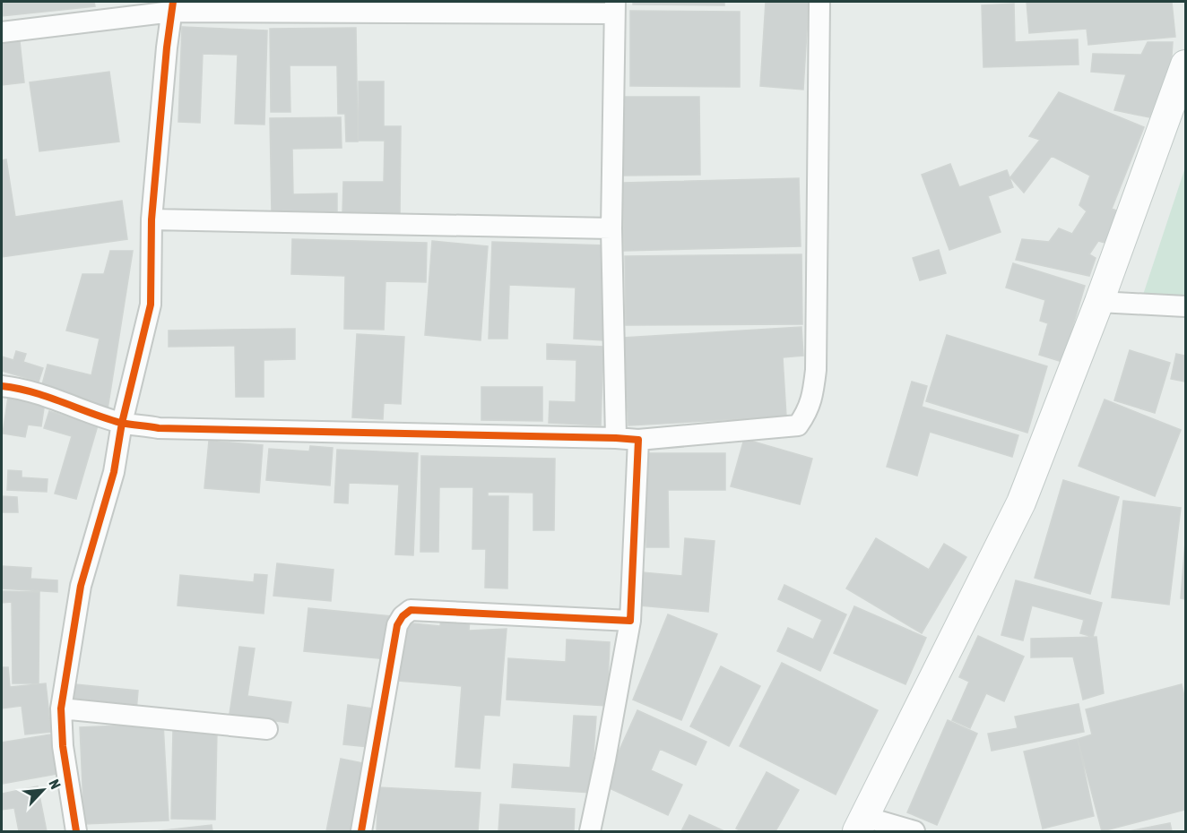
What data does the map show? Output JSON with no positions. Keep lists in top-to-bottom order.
{
  "north": "top right"
}
